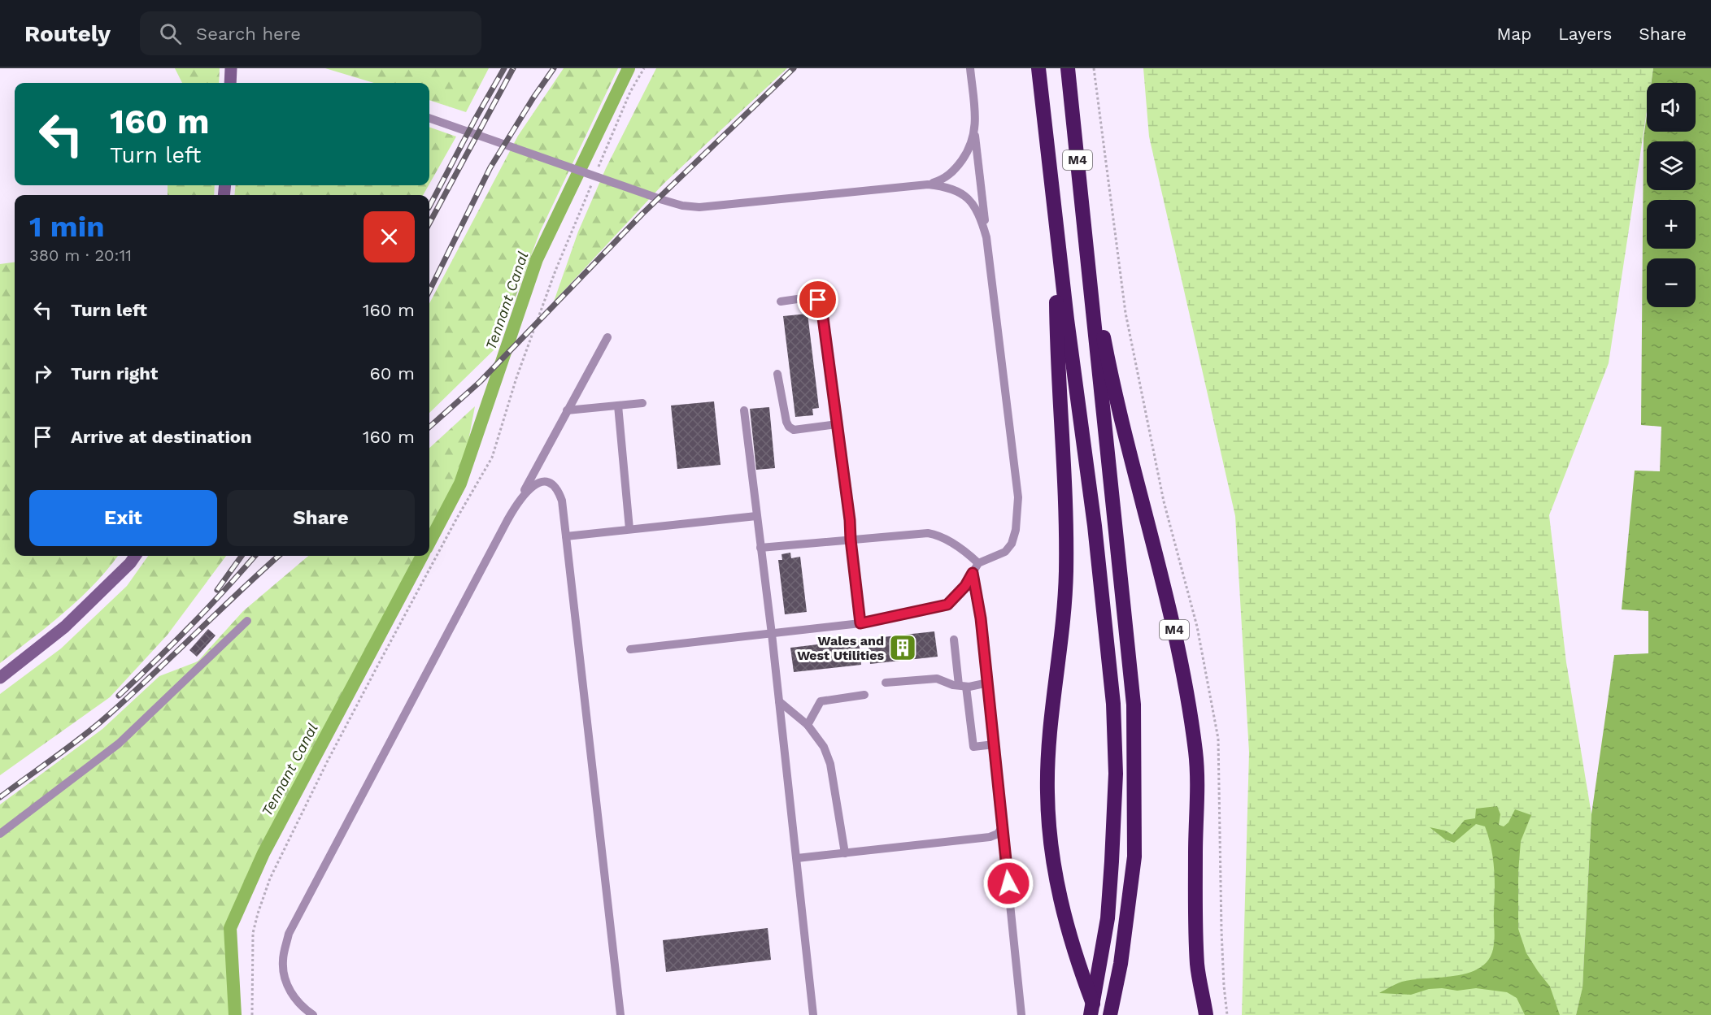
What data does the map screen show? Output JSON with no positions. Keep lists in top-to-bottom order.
{
  "streets": {
    "highway": ["M4"]
  },
  "water": ["Tennant Canal"],
  "places": {
    "building": ["Wales and West Utilities"]
  },
  "page": {
    "header": "Routely",
    "search": "Search here",
    "nav": ["Map", "Layers", "Share"],
    "map_buttons": ["+", "−"],
    "turn": ["160 m", "Turn left"],
    "heading": ["1 min", "380 m · 20:11"],
    "list": [
      {
        "name": "Turn left",
        "value": "160 m"
      },
      {
        "name": "Turn right",
        "value": "60 m"
      },
      {
        "name": "Arrive at destination",
        "value": "160 m"
      }
    ],
    "buttons": ["Exit", "Share"]
  }
}
